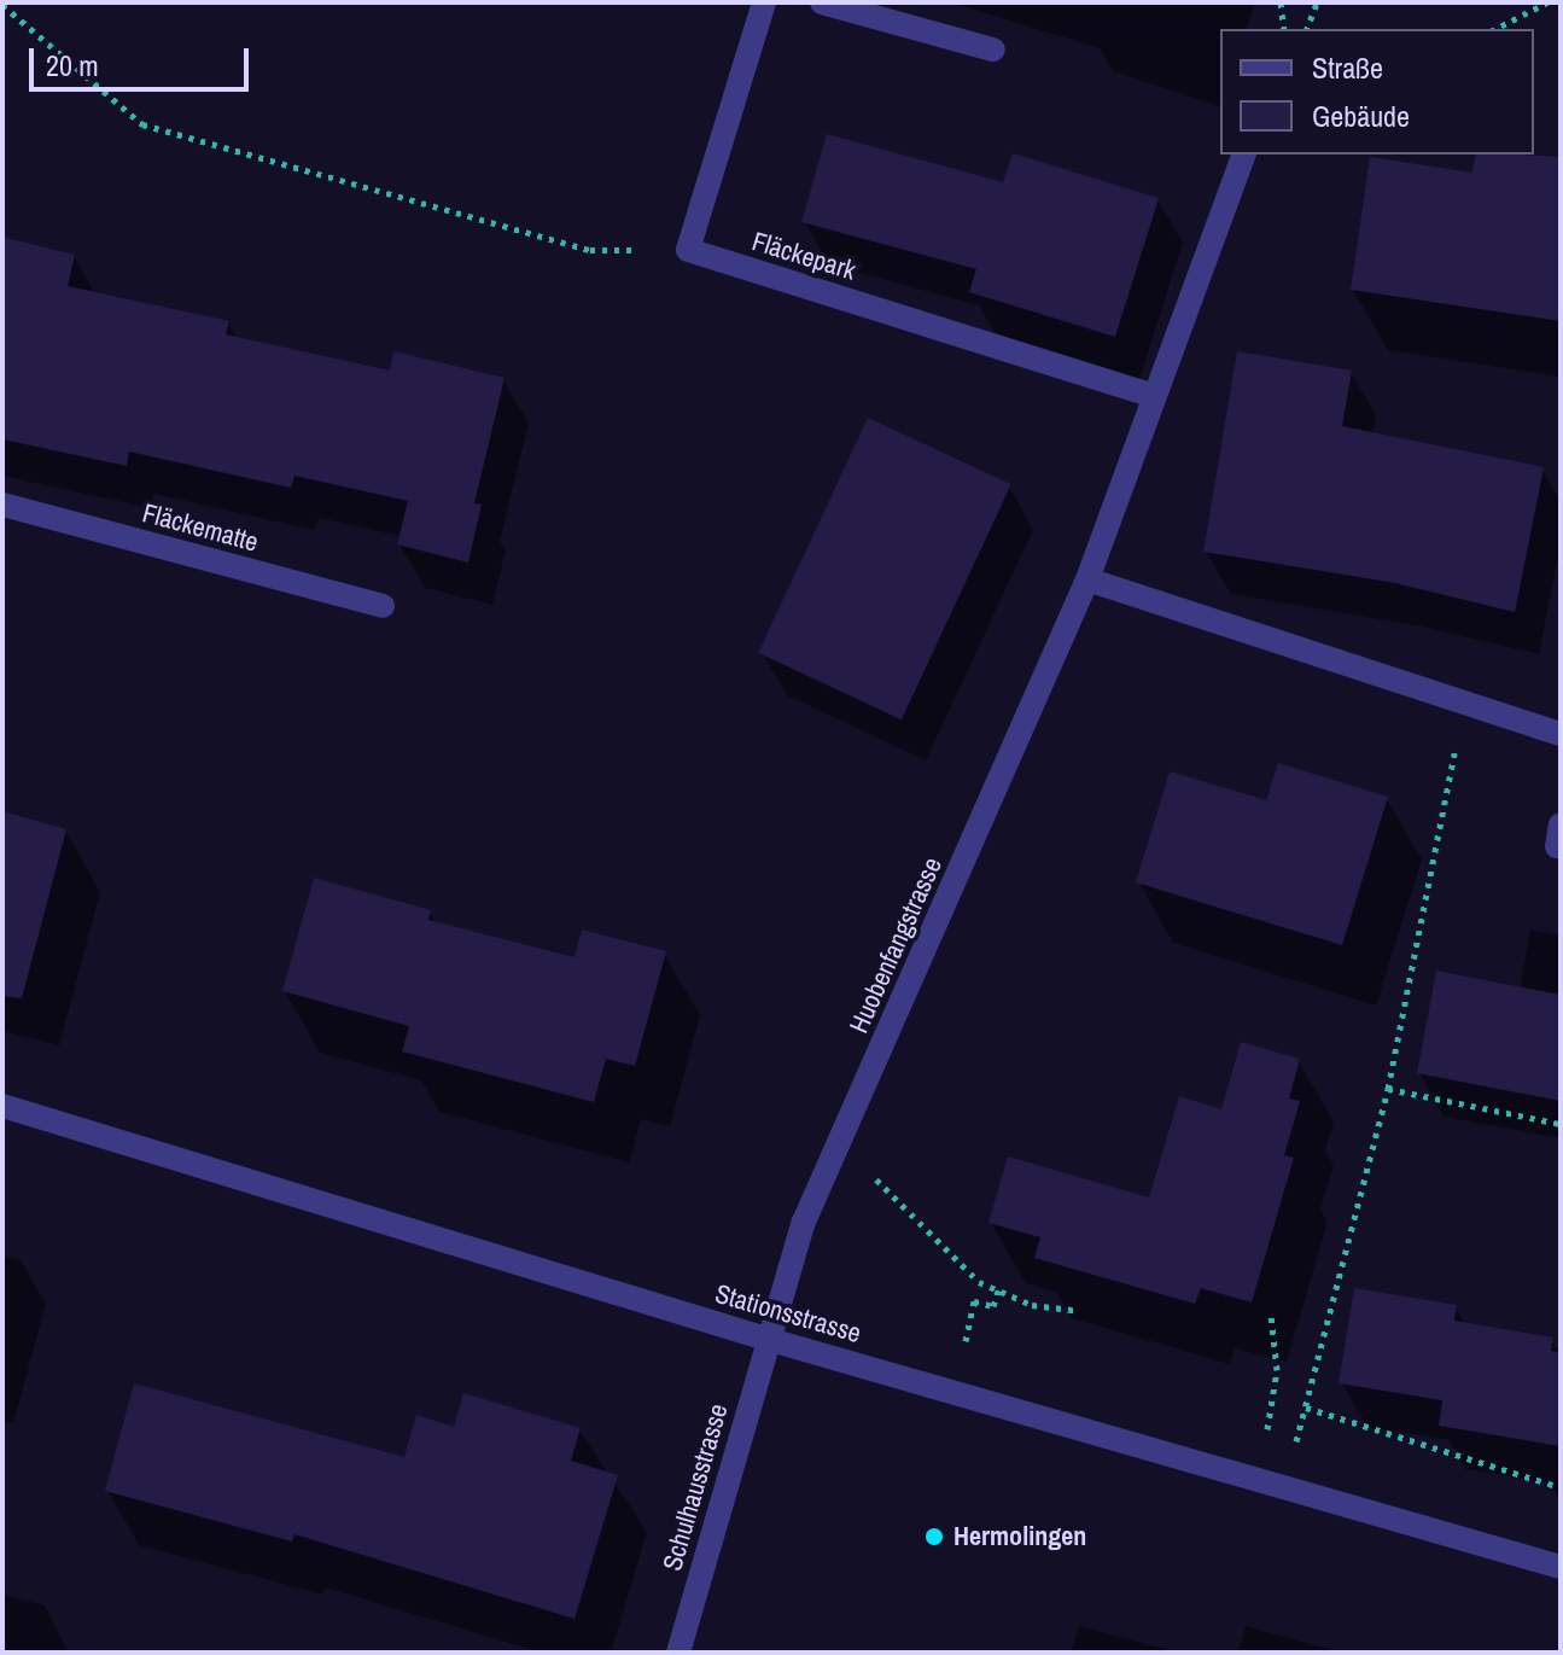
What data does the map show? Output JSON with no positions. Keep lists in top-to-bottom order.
{
  "streets": {
    "street": [
      "Fläckepark",
      "Fläckematte",
      "Huobenfangstrasse",
      "Stationsstrasse",
      "Schulhausstrasse"
    ]
  },
  "crossings": [
    ["Fläckepark", "Huobenfangstrasse"],
    ["Huobenfangstrasse", "Stationsstrasse"],
    ["Huobenfangstrasse", "Schulhausstrasse"],
    ["Stationsstrasse", "Schulhausstrasse"]
  ],
  "places": ["Hermolingen"],
  "legend": ["Straße", "Gebäude"],
  "scale_bar": "20 m"
}
